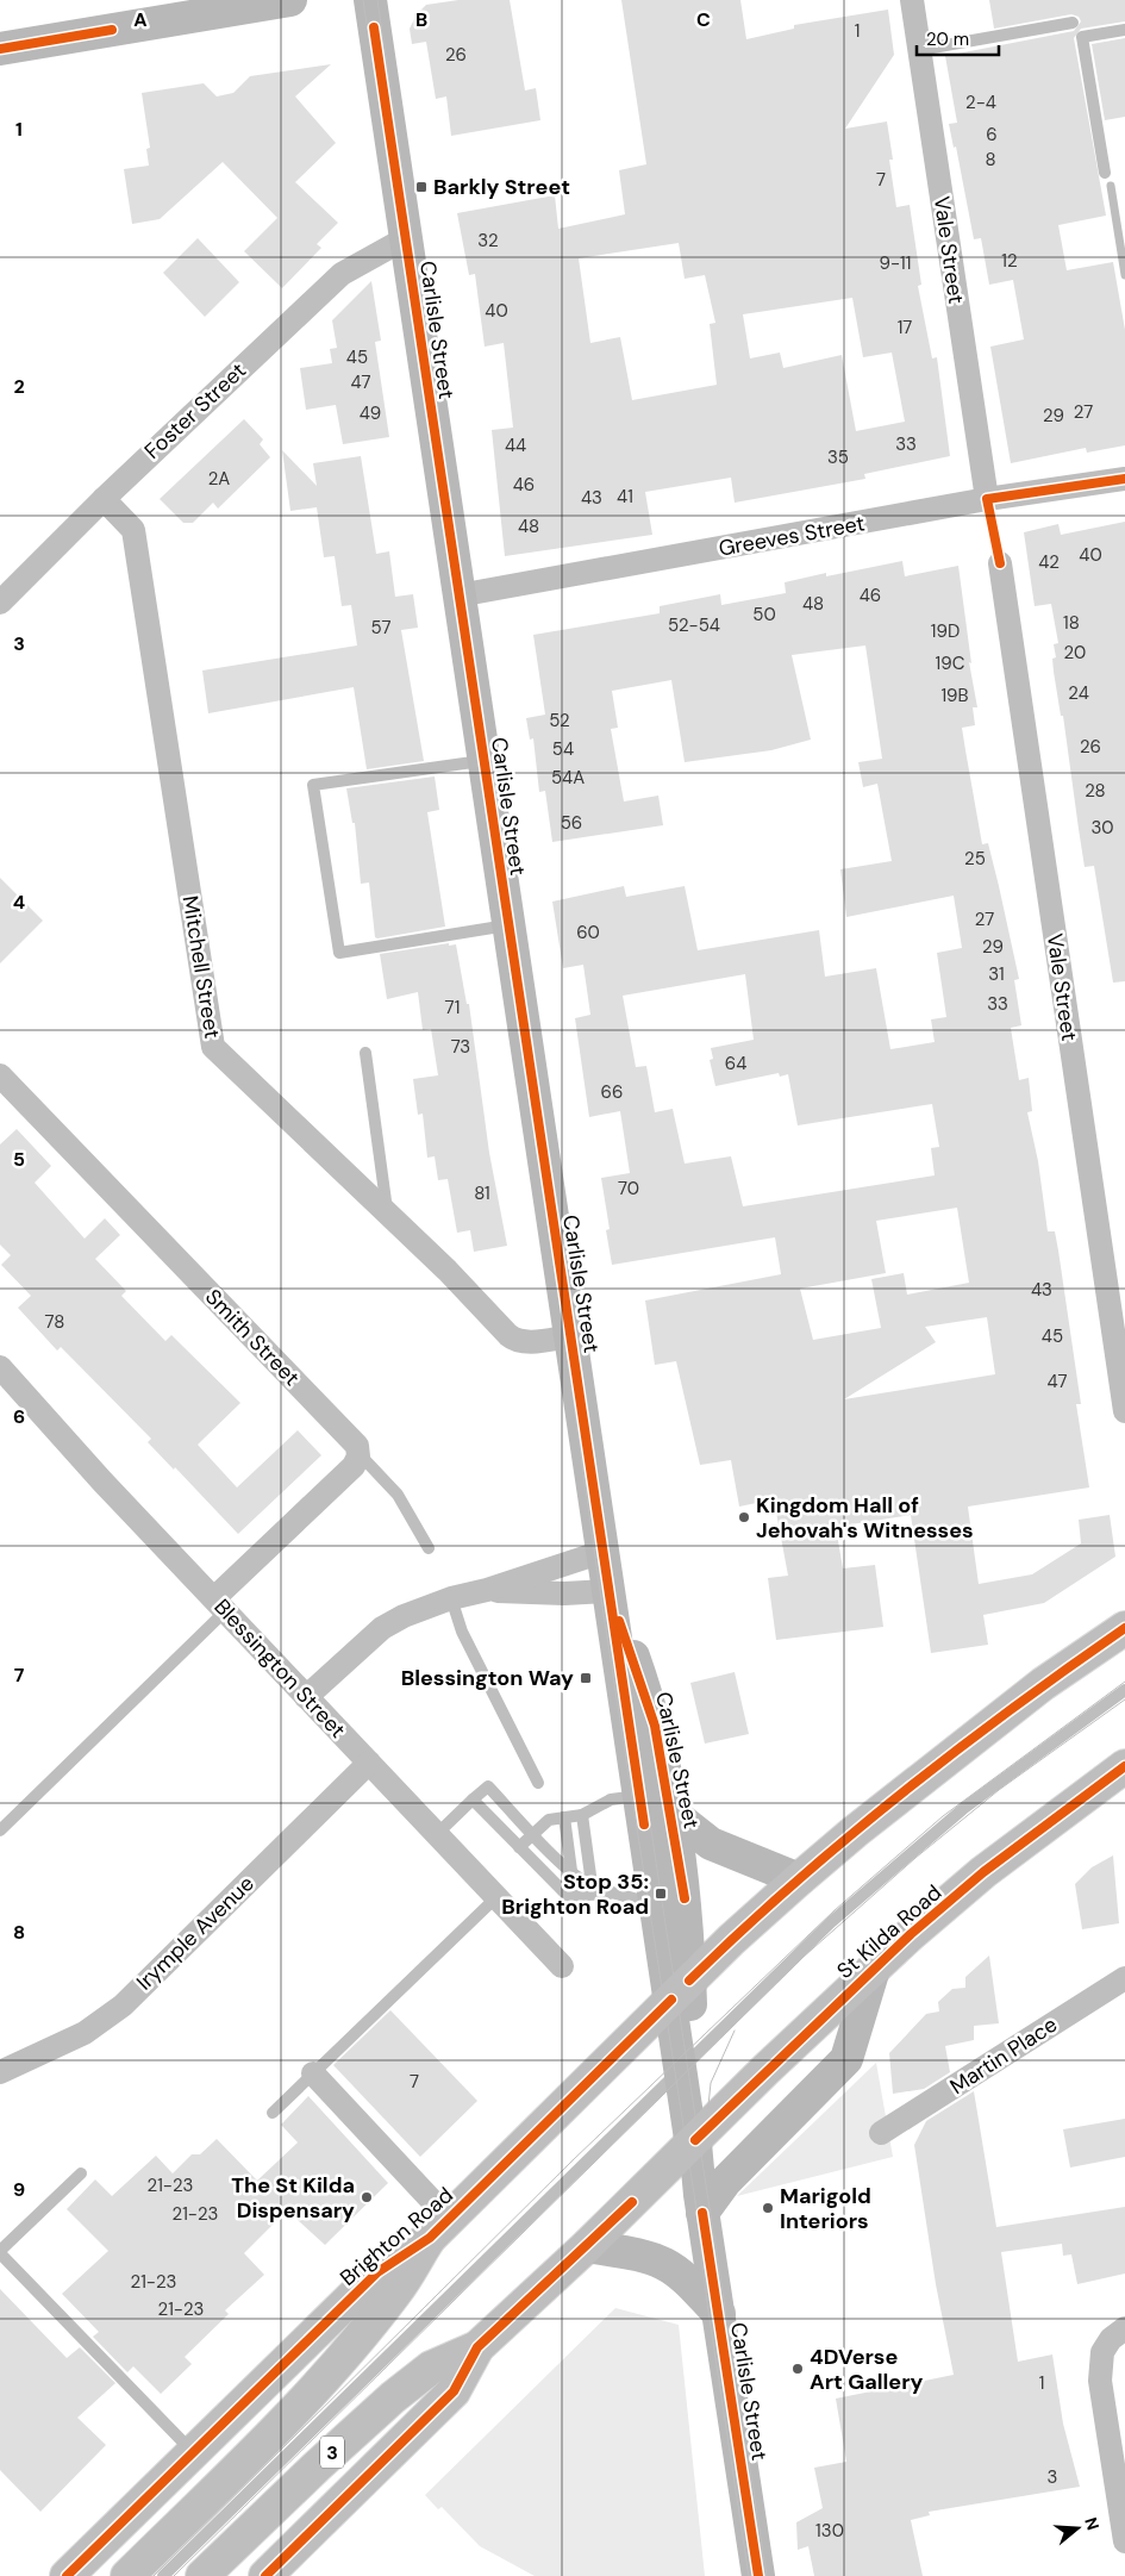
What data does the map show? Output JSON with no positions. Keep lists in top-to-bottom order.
{
  "streets": {
    "main road": [
      "Carlisle Street",
      "St Kilda Road",
      "Brighton Road",
      "3"
    ],
    "street": [
      "Vale Street",
      "Foster Street",
      "Greeves Street",
      "Mitchell Street",
      "Smith Street",
      "Blessington Street",
      "Irymple Avenue",
      "Martin Place"
    ]
  },
  "crossings": [
    ["Vale Street", "Greeves Street"],
    ["Carlisle Street", "Foster Street"],
    ["Carlisle Street", "Greeves Street"],
    ["Carlisle Street", "Mitchell Street"],
    ["Carlisle Street", "St Kilda Road"],
    ["Carlisle Street", "Brighton Road"],
    ["Carlisle Street", "3"],
    ["Foster Street", "Mitchell Street"],
    ["Blessington Street", "Irymple Avenue"],
    ["St Kilda Road", "3"]
  ],
  "places": {
    "transit": ["Barkly Street", "Blessington Way", "Stop 35: Brighton Road"],
    "other": [
      "Kingdom Hall of Jehovah's Witnesses",
      "The St Kilda Dispensary",
      "Marigold Interiors",
      "4DVerse Art Gallery"
    ]
  },
  "house_numbers": [
    "1",
    "26",
    "2-4",
    "6",
    "8",
    "7",
    "32",
    "12",
    "9-11",
    "40",
    "17",
    "45",
    "47",
    "27",
    "49",
    "29",
    "33",
    "44",
    "35",
    "2A",
    "46",
    "41",
    "43",
    "48",
    "40",
    "42",
    "46",
    "48",
    "50",
    "18",
    "52-54",
    "57",
    "19D",
    "20",
    "19C",
    "24",
    "19B",
    "52",
    "26",
    "54",
    "54A",
    "28",
    "56",
    "30",
    "25",
    "27",
    "60",
    "29",
    "31",
    "33",
    "71",
    "73",
    "64",
    "66",
    "70",
    "81",
    "43",
    "78",
    "45",
    "47",
    "7",
    "21-23",
    "21-23",
    "21-23",
    "21-23",
    "1",
    "3",
    "130"
  ],
  "scale_bar": "20 m",
  "north": "right",
  "grid": {
    "columns": ["A", "B", "C"],
    "rows": [
      "1",
      "2",
      "3",
      "4",
      "5",
      "6",
      "7",
      "8",
      "9"
    ]
  }
}
